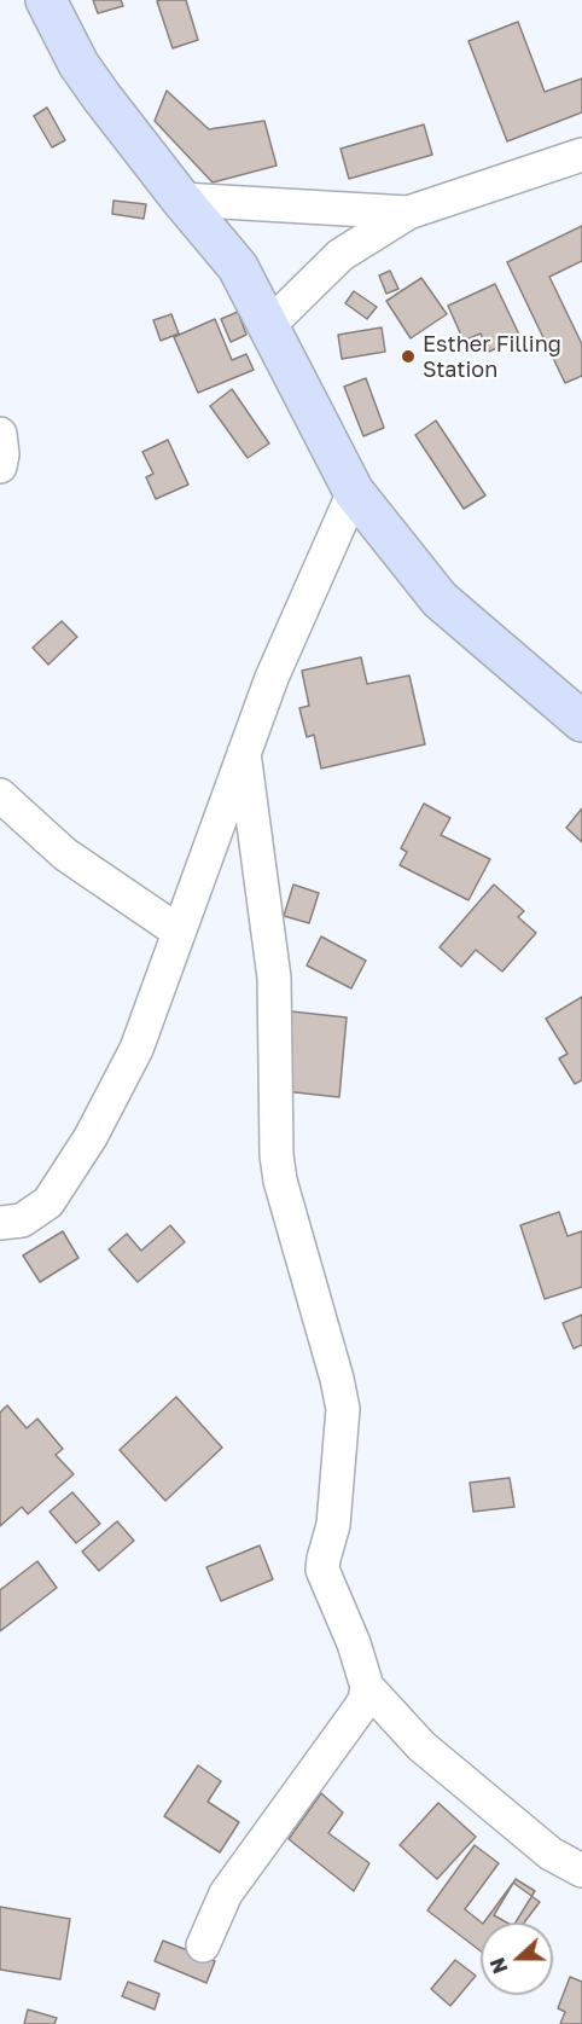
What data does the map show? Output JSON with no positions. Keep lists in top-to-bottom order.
{
  "places": ["Esther Filling Station"],
  "north": "left"
}
